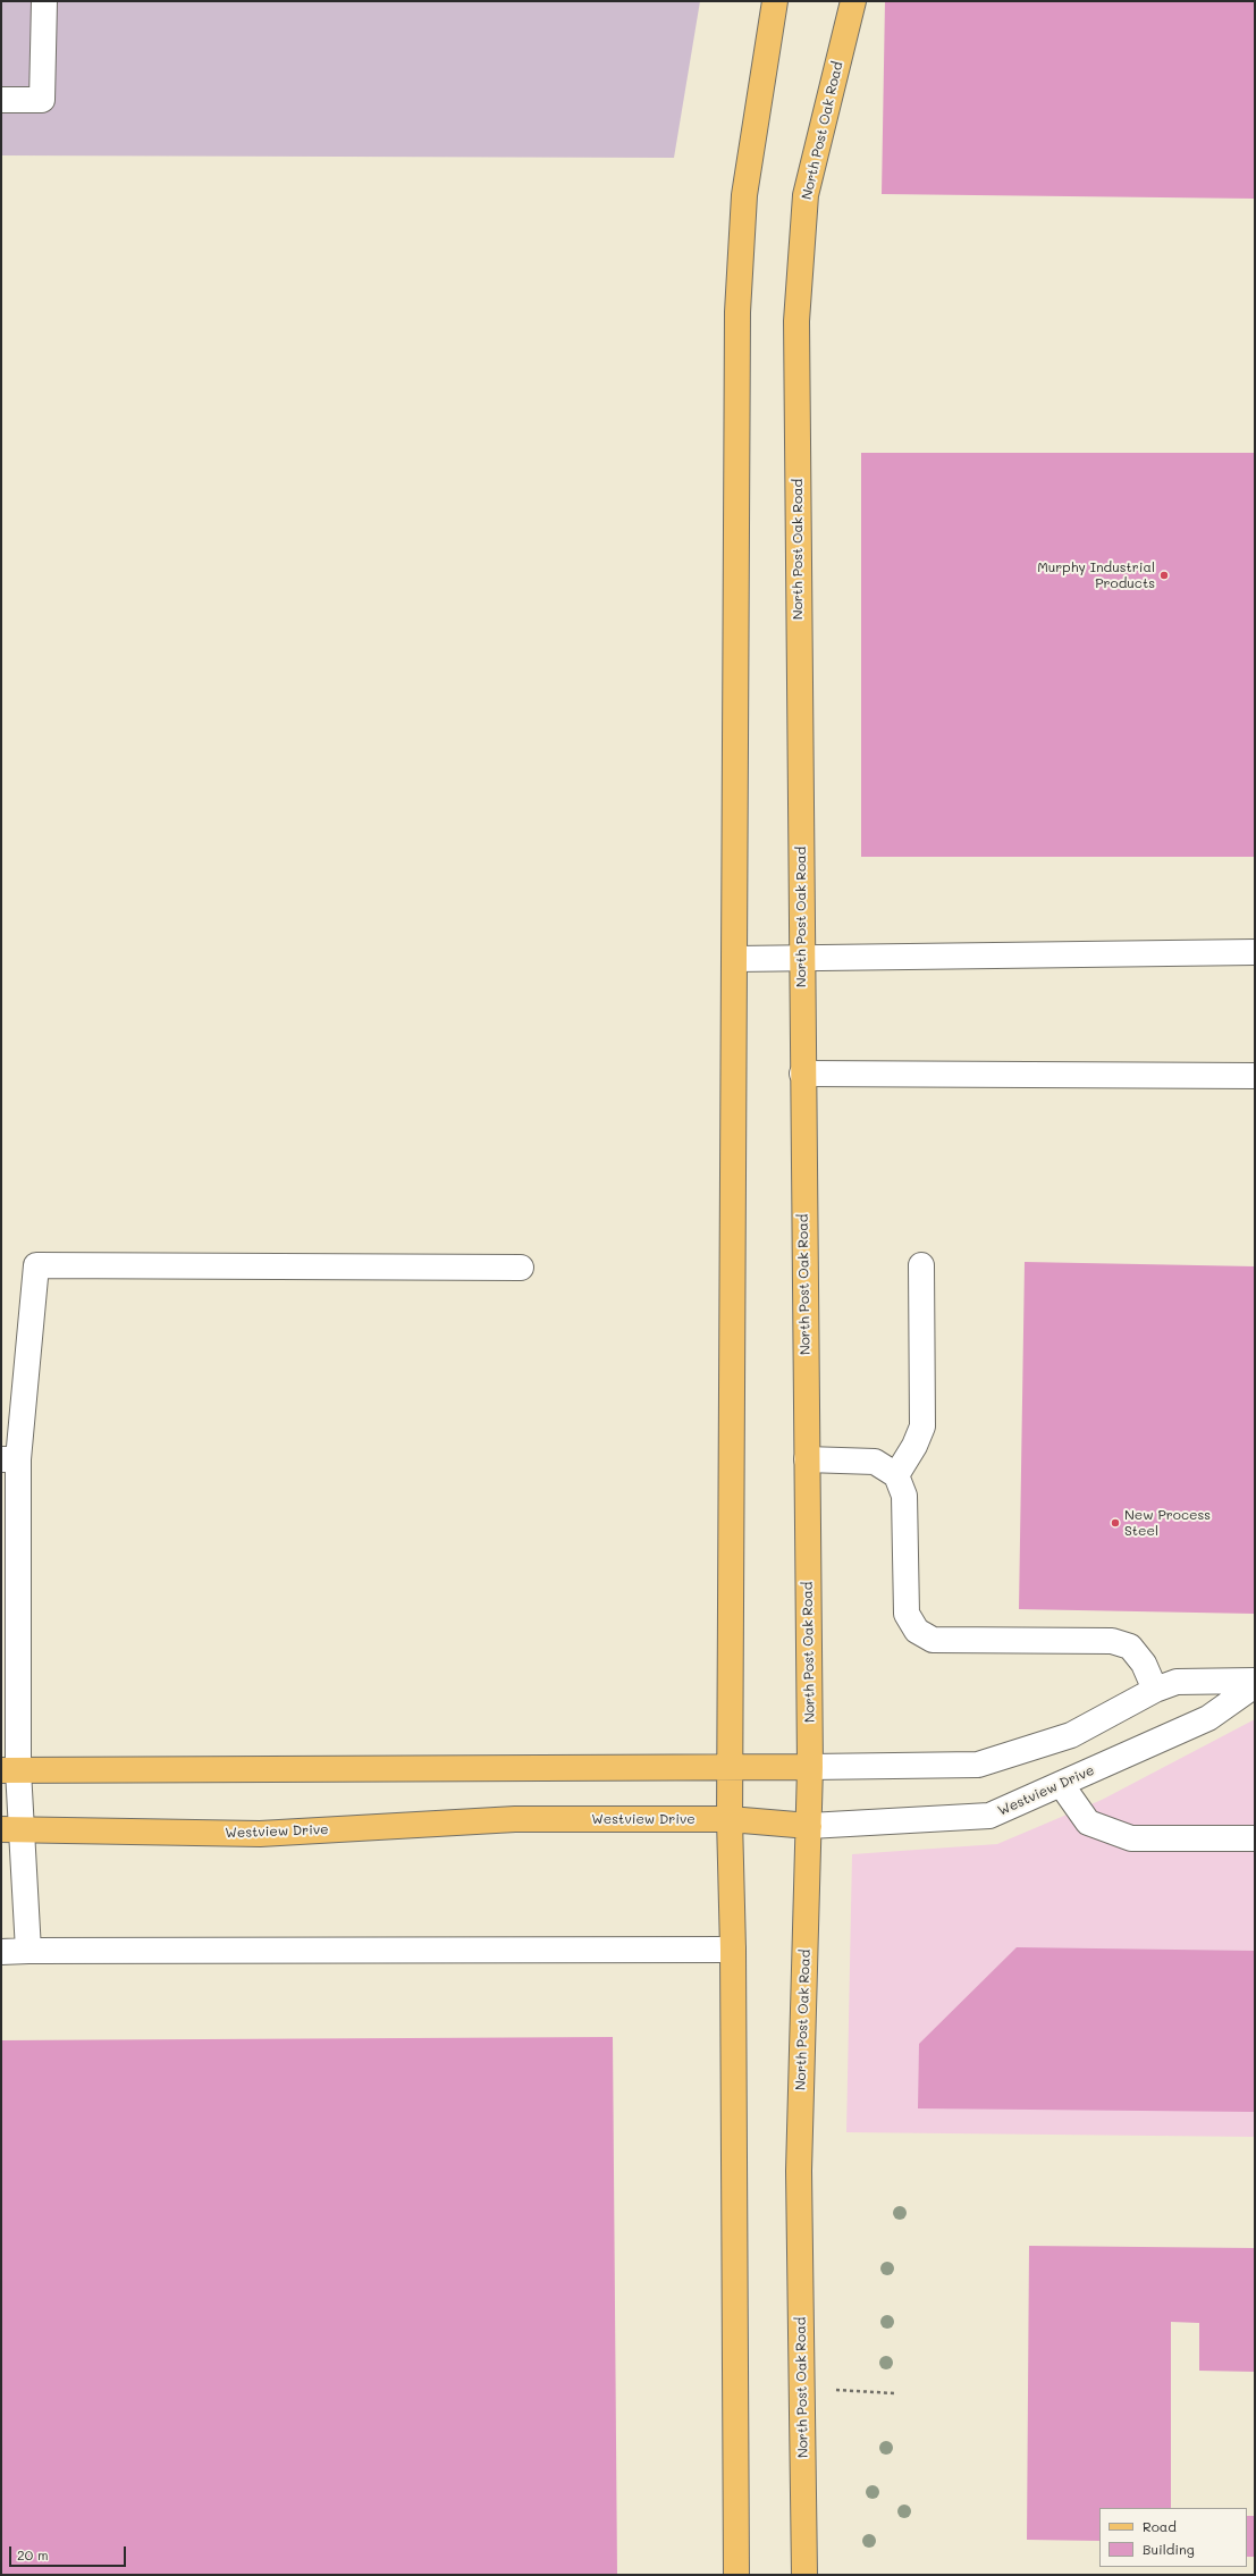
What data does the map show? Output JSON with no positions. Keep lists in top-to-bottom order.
{
  "streets": {
    "main road": ["North Post Oak Road", "Westview Drive"]
  },
  "crossings": [
    ["North Post Oak Road", "Westview Drive"]
  ],
  "places": ["Murphy Industrial Products", "New Process Steel"],
  "legend": ["Road", "Building"],
  "scale_bar": "20 m"
}
